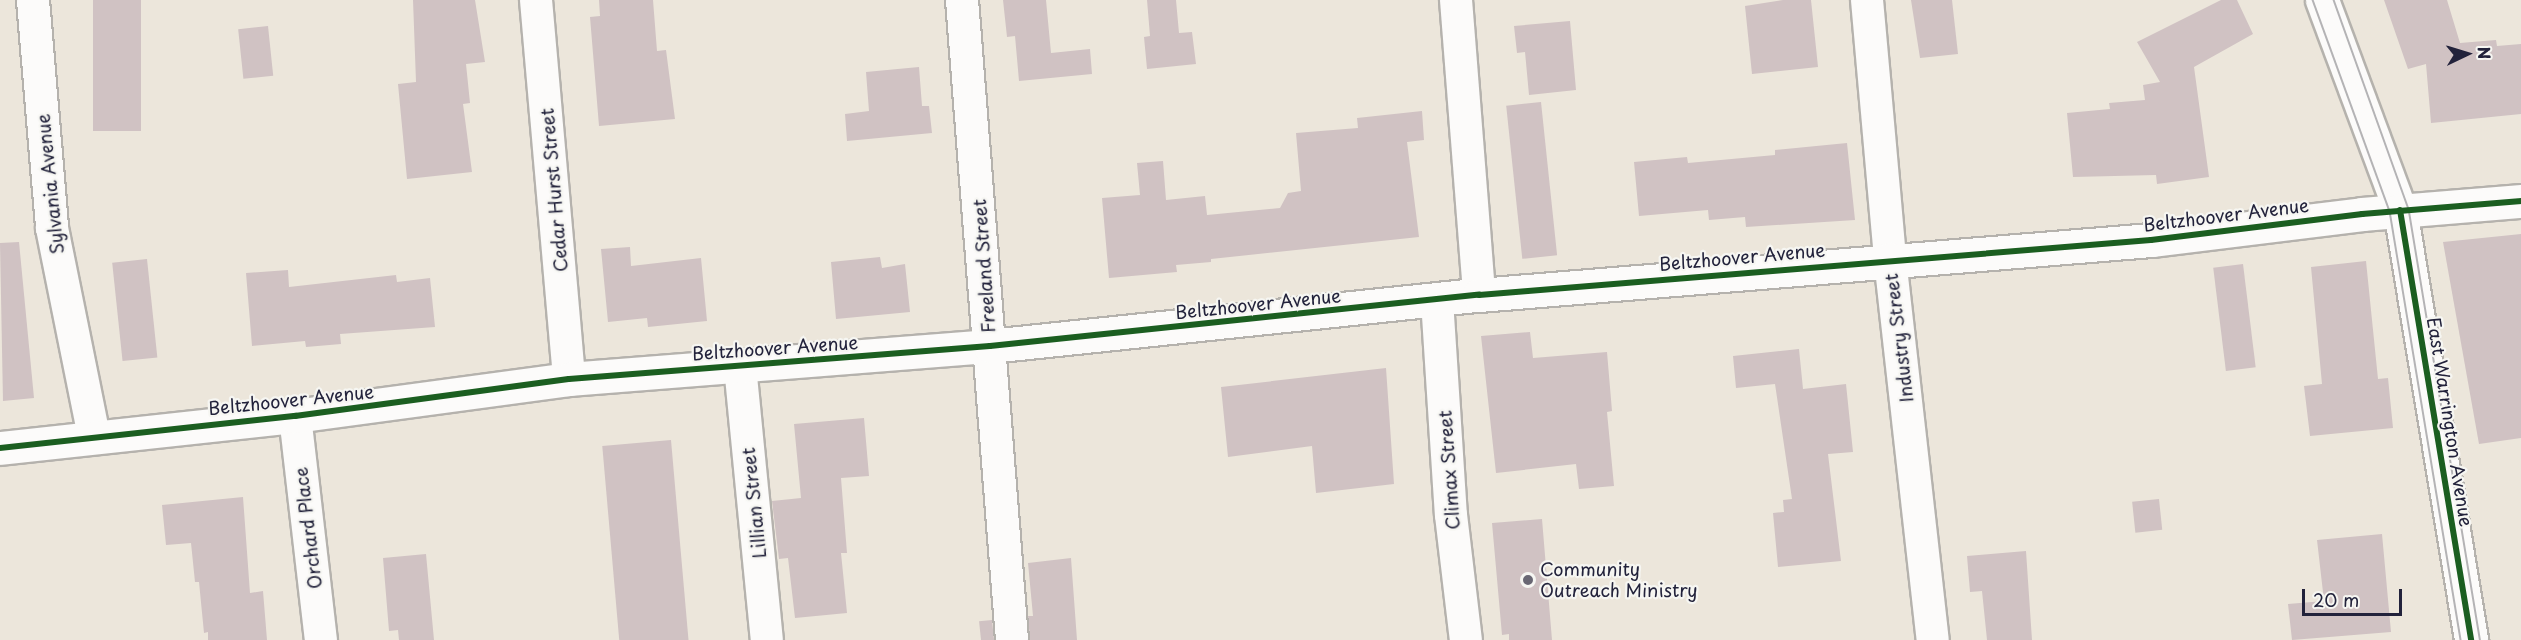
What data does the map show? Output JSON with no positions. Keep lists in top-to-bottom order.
{
  "streets": {
    "street": [
      "Sylvania Avenue",
      "Cedar Hurst Street",
      "Beltzhoover Avenue",
      "Freeland Street",
      "Industry Street",
      "East Warrington Avenue",
      "Climax Street",
      "Lillian Street",
      "Orchard Place"
    ]
  },
  "crossings": [
    ["Sylvania Avenue", "Beltzhoover Avenue"],
    ["Cedar Hurst Street", "Beltzhoover Avenue"],
    ["Beltzhoover Avenue", "Freeland Street"],
    ["Beltzhoover Avenue", "Industry Street"],
    ["Beltzhoover Avenue", "East Warrington Avenue"],
    ["Beltzhoover Avenue", "Climax Street"],
    ["Beltzhoover Avenue", "Lillian Street"],
    ["Beltzhoover Avenue", "Orchard Place"]
  ],
  "places": ["Community Outreach Ministry"],
  "scale_bar": "20 m",
  "north": "right"
}
